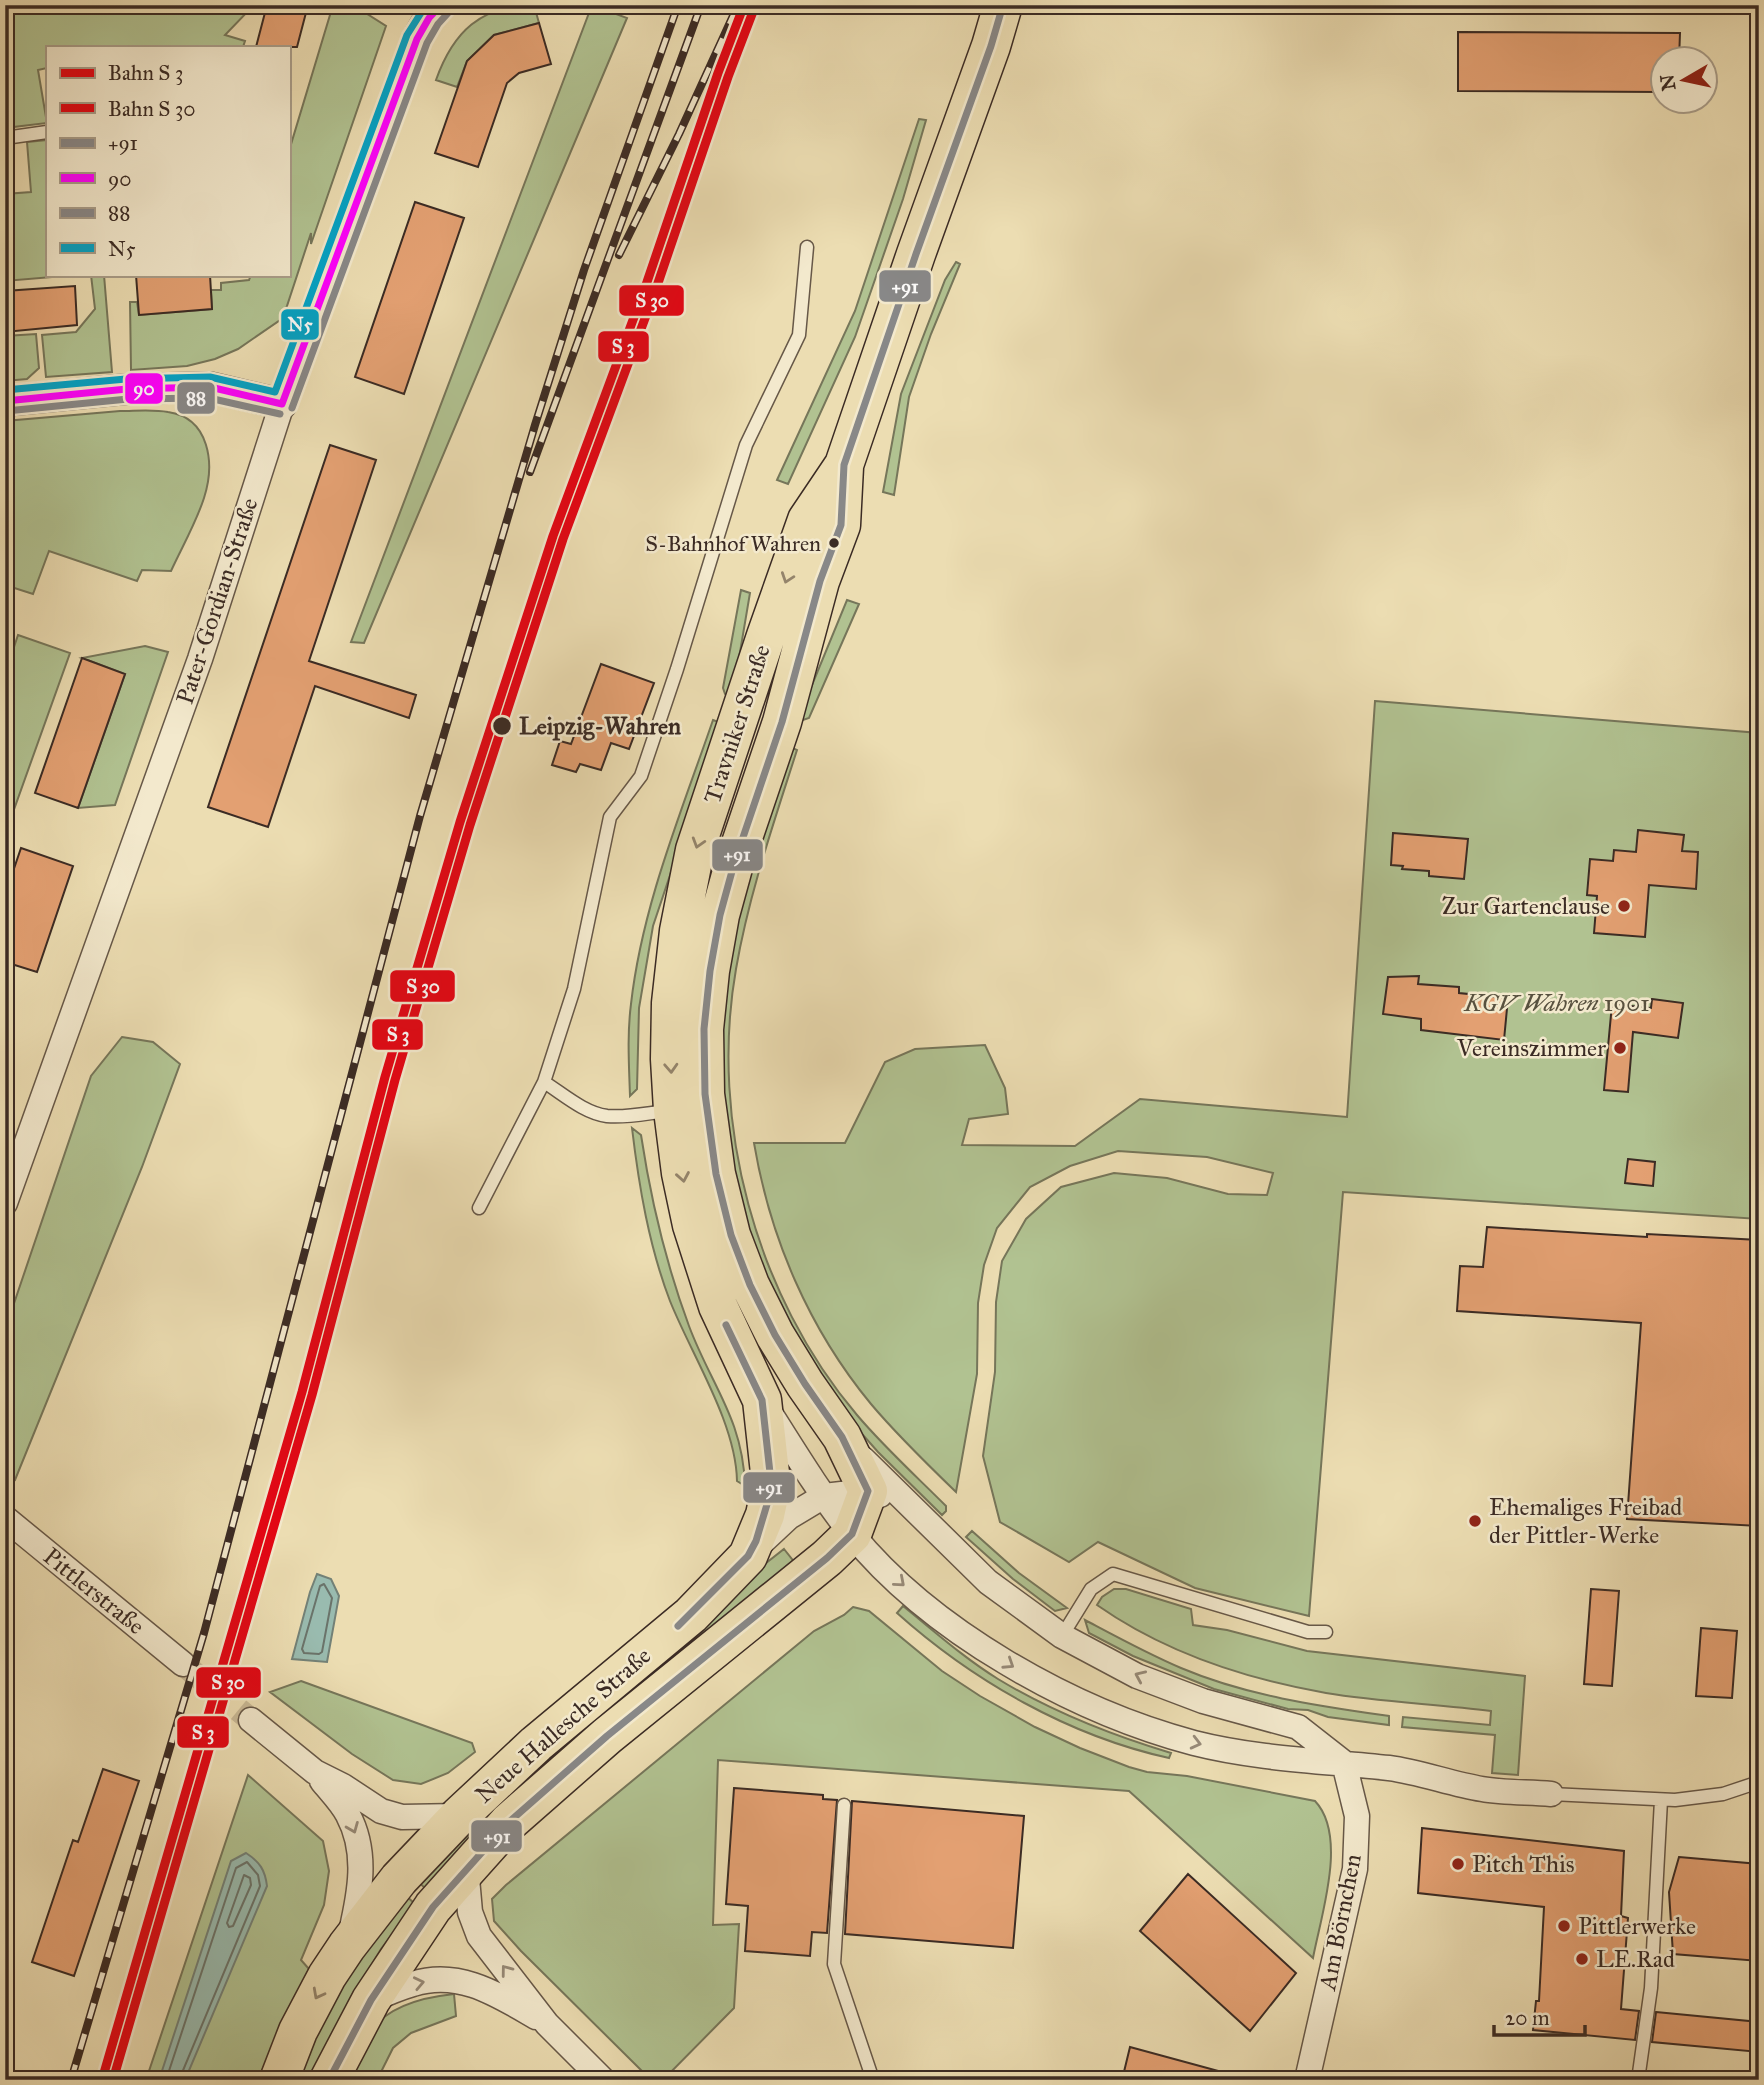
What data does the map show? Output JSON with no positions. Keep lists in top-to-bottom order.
{
  "streets": {
    "main road": ["Travniker Straße", "Neue Hallesche Straße"],
    "street": ["Pater-Gordian-Straße", "Pittlerstraße", "Am Börnchen"]
  },
  "crossings": [
    ["Travniker Straße", "Neue Hallesche Straße"],
    ["Travniker Straße", "Am Börnchen"]
  ],
  "parks": ["KGV Wahren 1901"],
  "places": [
    "S-Bahnhof Wahren",
    "Leipzig-Wahren",
    "Zur Gartenclause",
    "Vereinszimmer",
    "Ehemaliges Freibad der Pittler-Werke",
    "Pitch This",
    "Pittlerwerke",
    "LE.Rad"
  ],
  "lines": [
    "transit line +91",
    "transit line 90",
    "transit line N5",
    "transit line 88"
  ],
  "legend": [
    "Bahn S 3",
    "Bahn S 30",
    "+91",
    "90",
    "88",
    "N5"
  ],
  "scale_bar": "20 m",
  "north": "left"
}
